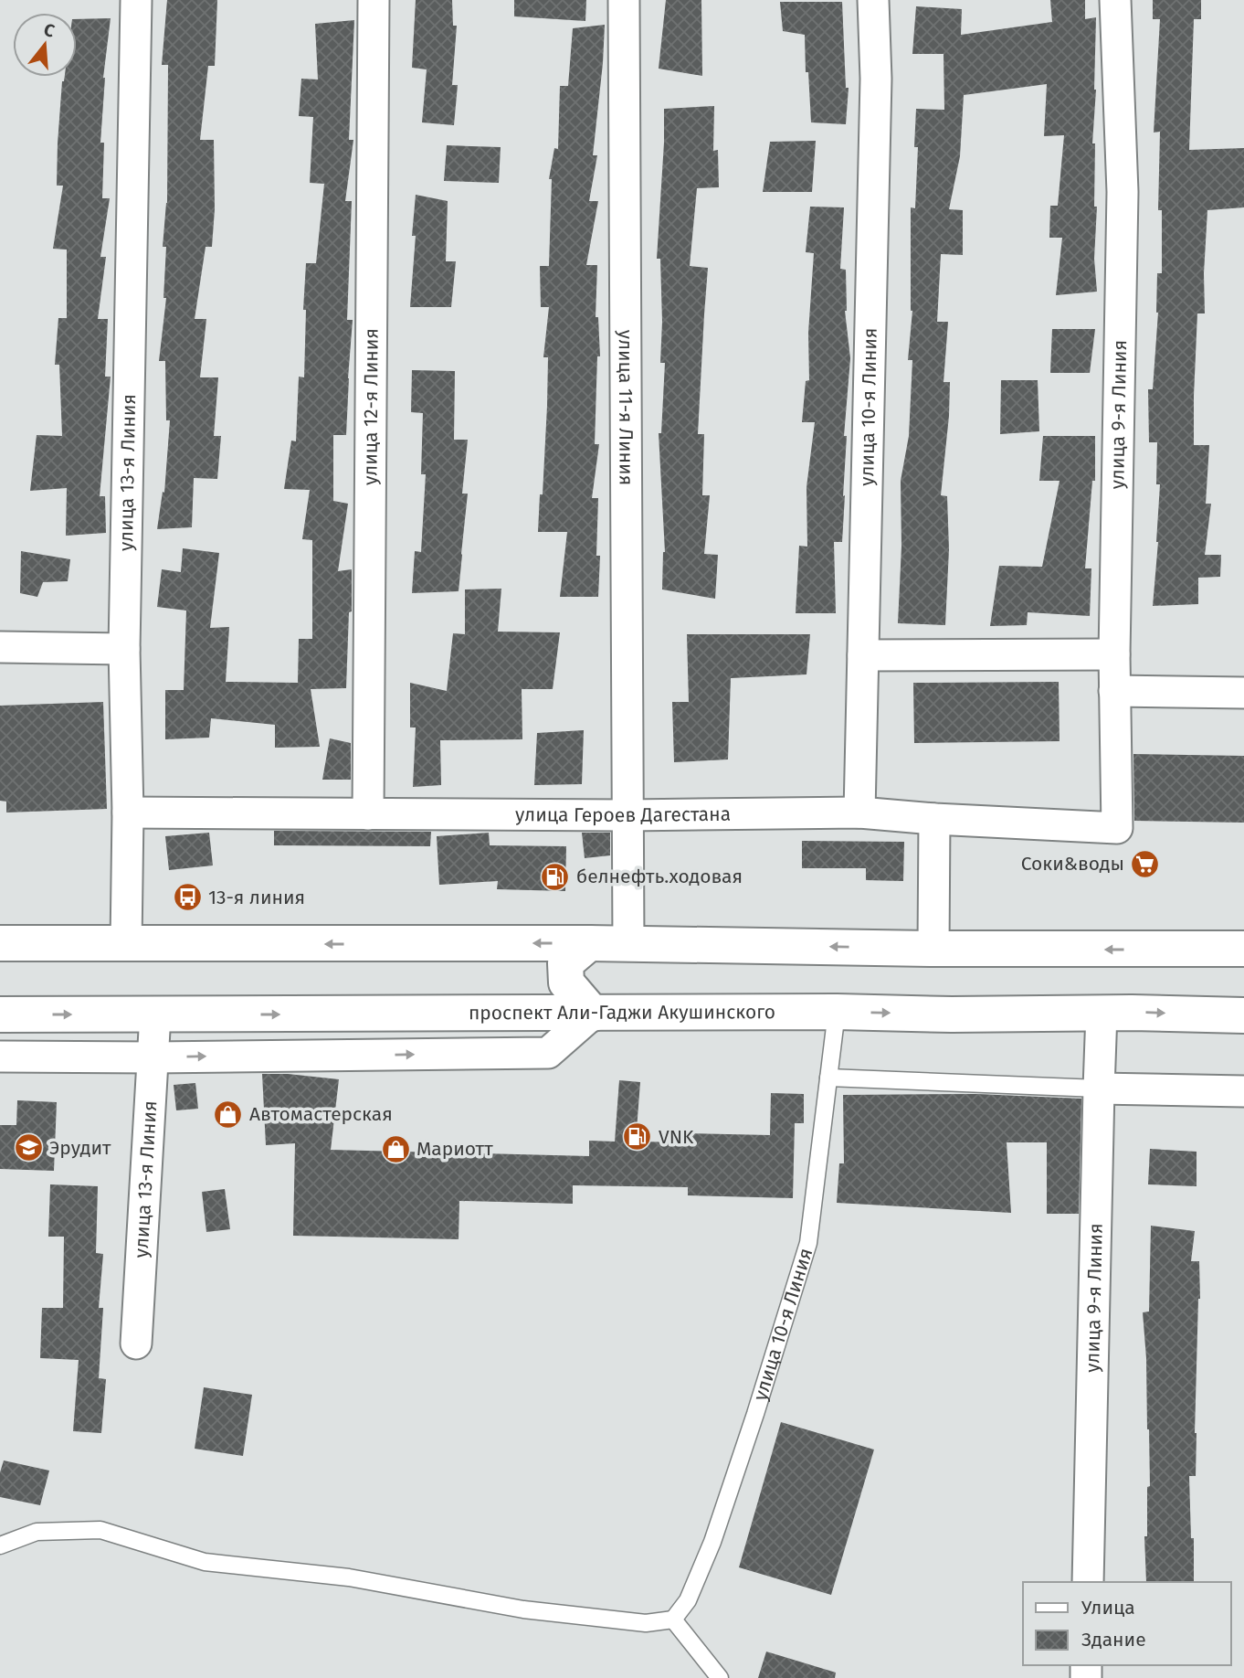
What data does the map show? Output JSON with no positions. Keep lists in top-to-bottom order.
{
  "streets": {
    "main road": ["проспект Али-Гаджи Акушинского"],
    "street": [
      "улица 10-я Линия",
      "улица 12-я Линия",
      "улица 11-я Линия",
      "улица 9-я Линия",
      "улица 13-я Линия",
      "улица Героев Дагестана"
    ]
  },
  "crossings": [
    ["улица 10-я Линия", "улица Героев Дагестана"],
    ["улица 10-я Линия", "проспект Али-Гаджи Акушинского"],
    ["улица 12-я Линия", "улица Героев Дагестана"],
    ["улица 11-я Линия", "улица Героев Дагестана"],
    ["улица 9-я Линия", "улица Героев Дагестана"],
    ["улица 9-я Линия", "проспект Али-Гаджи Акушинского"],
    ["улица 13-я Линия", "улица Героев Дагестана"],
    ["улица 13-я Линия", "проспект Али-Гаджи Акушинского"]
  ],
  "places": {
    "supermarket": ["Соки&воды"],
    "fuel station": ["белнефть.ходовая", "VNK"],
    "bus stop": ["13-я линия"],
    "shop": ["Автомастерская", "Мариотт"],
    "school or university": ["Эрудит"]
  },
  "legend": ["Улица", "Здание"],
  "north": "top"
}
